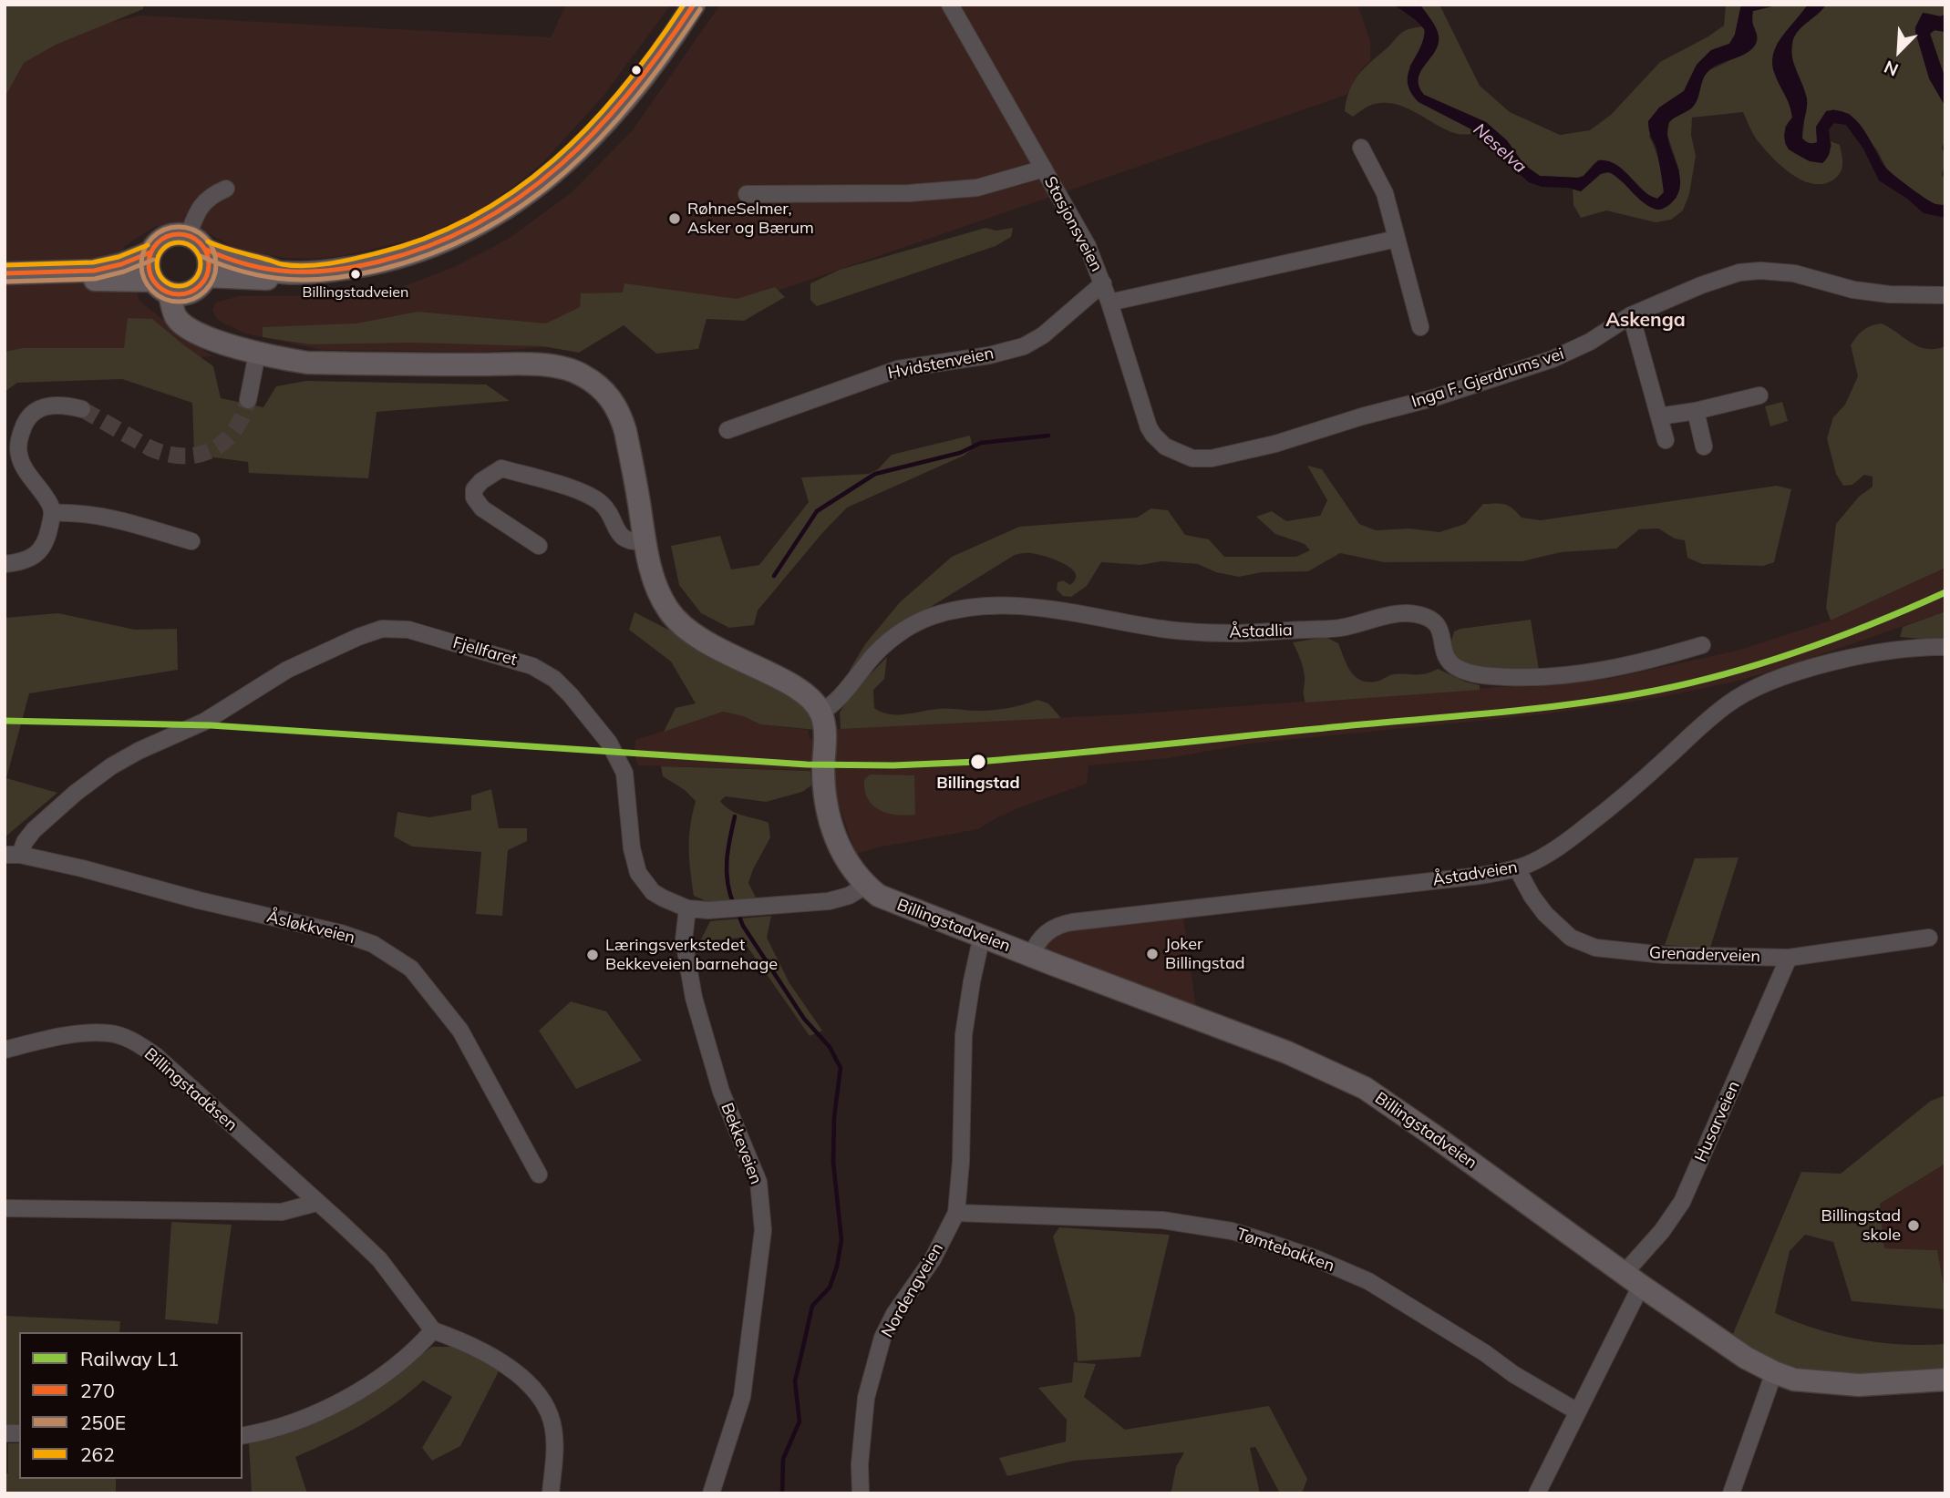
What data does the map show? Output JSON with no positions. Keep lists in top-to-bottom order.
{
  "streets": {
    "main road": ["Billingstadveien"],
    "street": [
      "Stasjonsveien",
      "Hvidstenveien",
      "Inga F. Gjerdrums vei",
      "Åstadlia",
      "Fjellfaret",
      "Åstadveien",
      "Åsløkkveien",
      "Grenaderveien",
      "Billingstadåsen",
      "Husarveien",
      "Bekkeveien",
      "Tømtebakken",
      "Nordengveien"
    ]
  },
  "crossings": [
    ["Stasjonsveien", "Hvidstenveien"],
    ["Stasjonsveien", "Inga F. Gjerdrums vei"],
    ["Åstadlia", "Billingstadveien"],
    ["Fjellfaret", "Billingstadveien"],
    ["Fjellfaret", "Åsløkkveien"],
    ["Fjellfaret", "Bekkeveien"],
    ["Åstadveien", "Billingstadveien"],
    ["Åstadveien", "Grenaderveien"],
    ["Billingstadveien", "Husarveien"],
    ["Billingstadveien", "Nordengveien"],
    ["Grenaderveien", "Husarveien"],
    ["Husarveien", "Tømtebakken"],
    ["Tømtebakken", "Nordengveien"]
  ],
  "districts": ["Askenga"],
  "water": ["Neselva"],
  "places": [
    "RøhneSelmer, Asker og Bærum",
    "Billingstadveien",
    "Billingstad",
    "Joker Billingstad",
    "Læringsverkstedet Bekkeveien barnehage",
    "Billingstad skole"
  ],
  "lines": [
    "transit line 270",
    "transit line 262",
    "transit line 250E",
    "rail line L1"
  ],
  "legend": [
    "Railway L1",
    "270",
    "250E",
    "262"
  ],
  "north": "bottom left"
}
